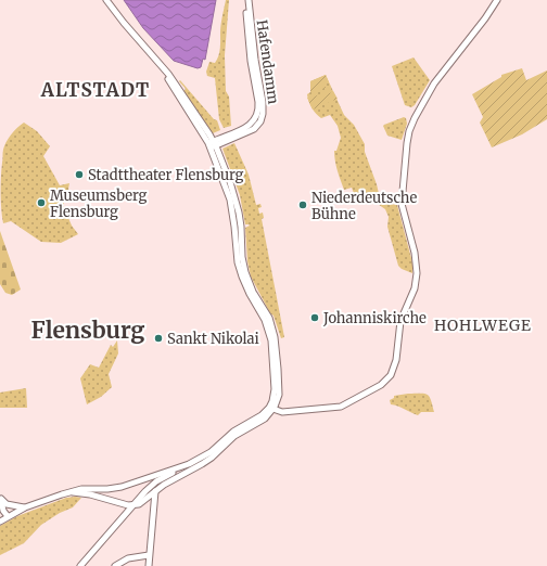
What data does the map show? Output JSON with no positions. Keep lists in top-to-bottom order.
{
  "streets": {
    "main road": ["Hafendamm"]
  },
  "districts": ["ALTSTADT", "HOHLWEGE", "Flensburg"],
  "places": [
    "Stadttheater Flensburg",
    "Museumsberg Flensburg",
    "Niederdeutsche Bühne",
    "Johanniskirche",
    "Sankt Nikolai"
  ]
}
